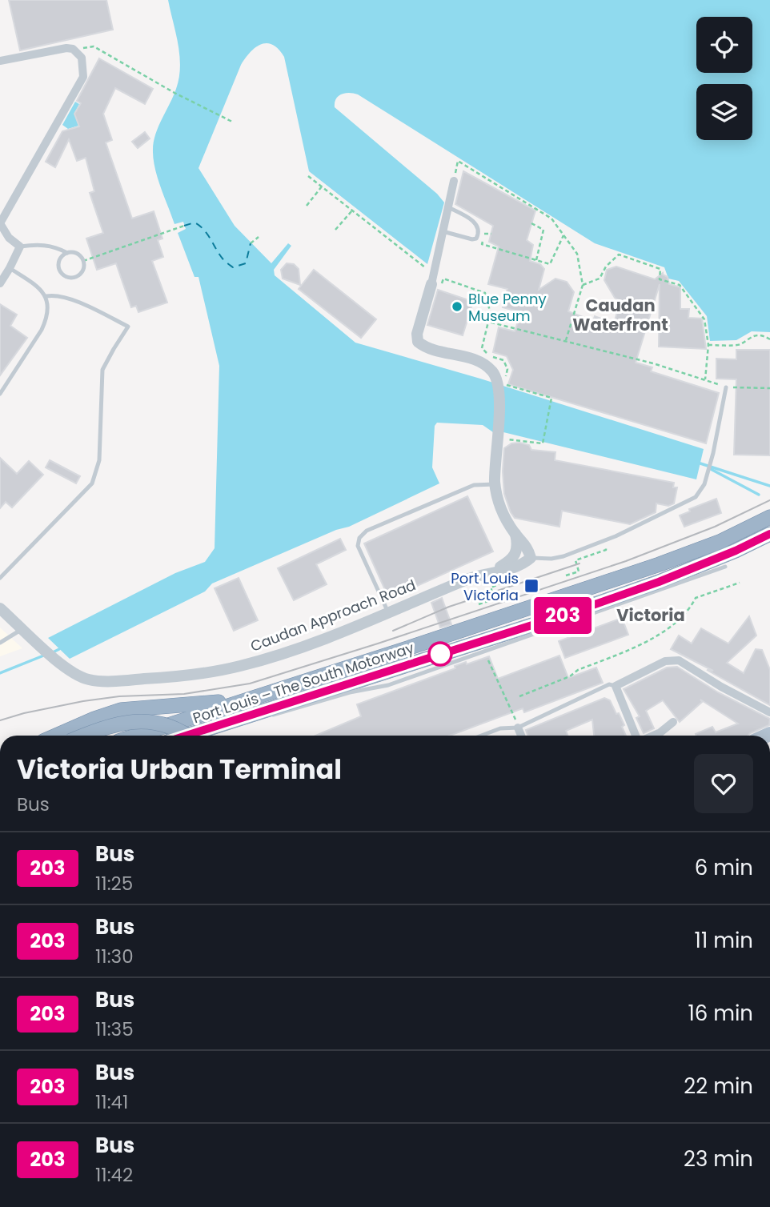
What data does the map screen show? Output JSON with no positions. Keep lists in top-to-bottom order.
{
  "streets": {
    "highway": ["Port Louis – The South Motorway"],
    "street": ["Caudan Approach Road"]
  },
  "districts": ["Caudan Waterfront", "Victoria"],
  "places": {
    "other": ["Blue Penny Museum"],
    "transit": ["Port Louis Victoria"]
  },
  "lines": ["bus line 203"],
  "page": {
    "on_map": "203",
    "heading": ["Victoria Urban Terminal", "Bus"],
    "list": [
      {
        "mark": "203",
        "name": "Bus",
        "note": "11:25",
        "value": "6 min"
      },
      {
        "mark": "203",
        "name": "Bus",
        "note": "11:30",
        "value": "11 min"
      },
      {
        "mark": "203",
        "name": "Bus",
        "note": "11:35",
        "value": "16 min"
      },
      {
        "mark": "203",
        "name": "Bus",
        "note": "11:41",
        "value": "22 min"
      },
      {
        "mark": "203",
        "name": "Bus",
        "note": "11:42",
        "value": "23 min"
      }
    ]
  }
}
